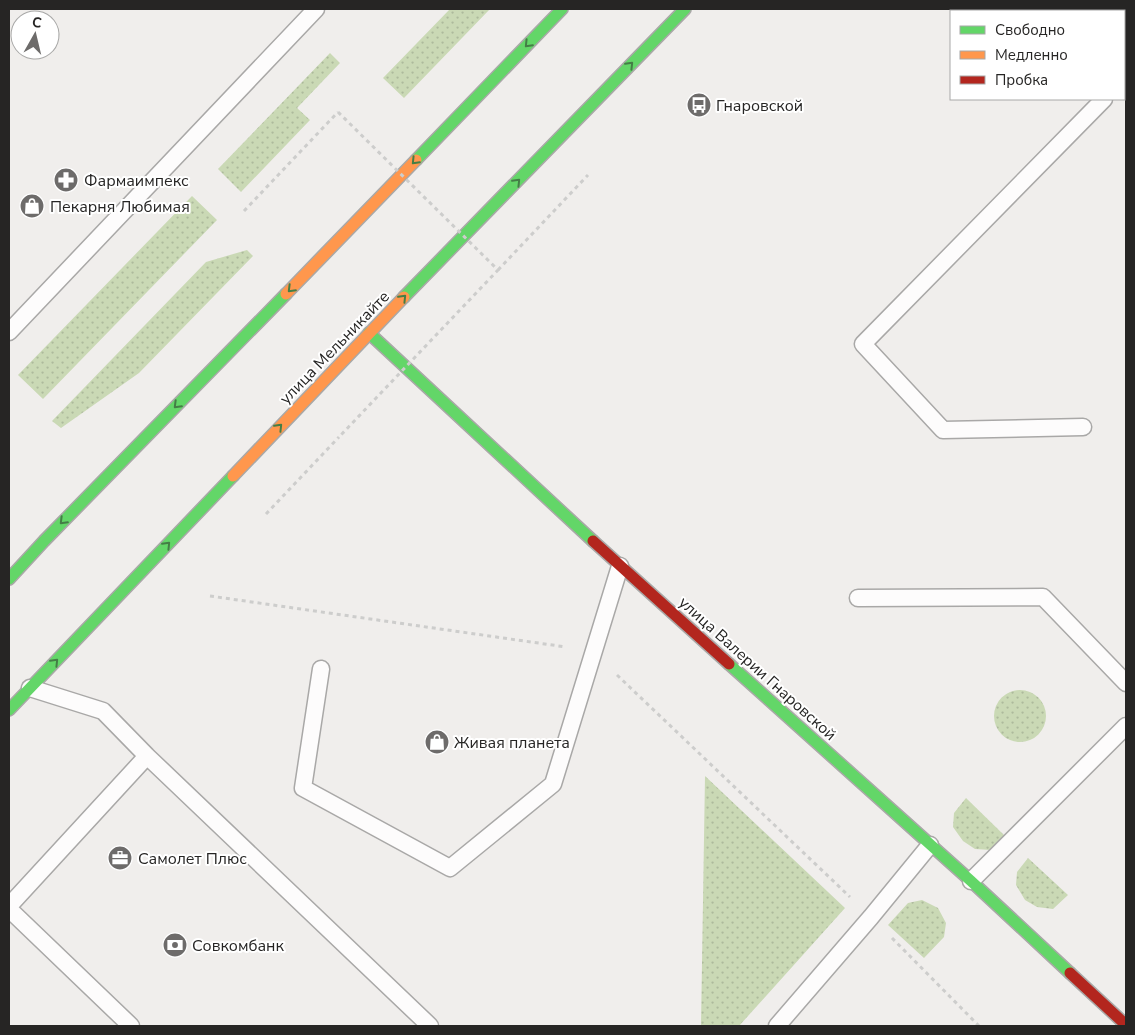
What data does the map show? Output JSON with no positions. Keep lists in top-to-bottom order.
{
  "streets": {
    "main road": ["улица Мельникайте", "улица Валерии Гнаровской"]
  },
  "crossings": [
    ["улица Мельникайте", "улица Валерии Гнаровской"]
  ],
  "places": {
    "bus stop": ["Гнаровской"],
    "pharmacy": ["Фармаимпекс"],
    "shop": ["Пекарня Любимая", "Живая планета"],
    "office": ["Самолет Плюс"],
    "bank": ["Совкомбанк"]
  },
  "legend": ["Свободно", "Медленно", "Пробка"],
  "north": "top"
}
